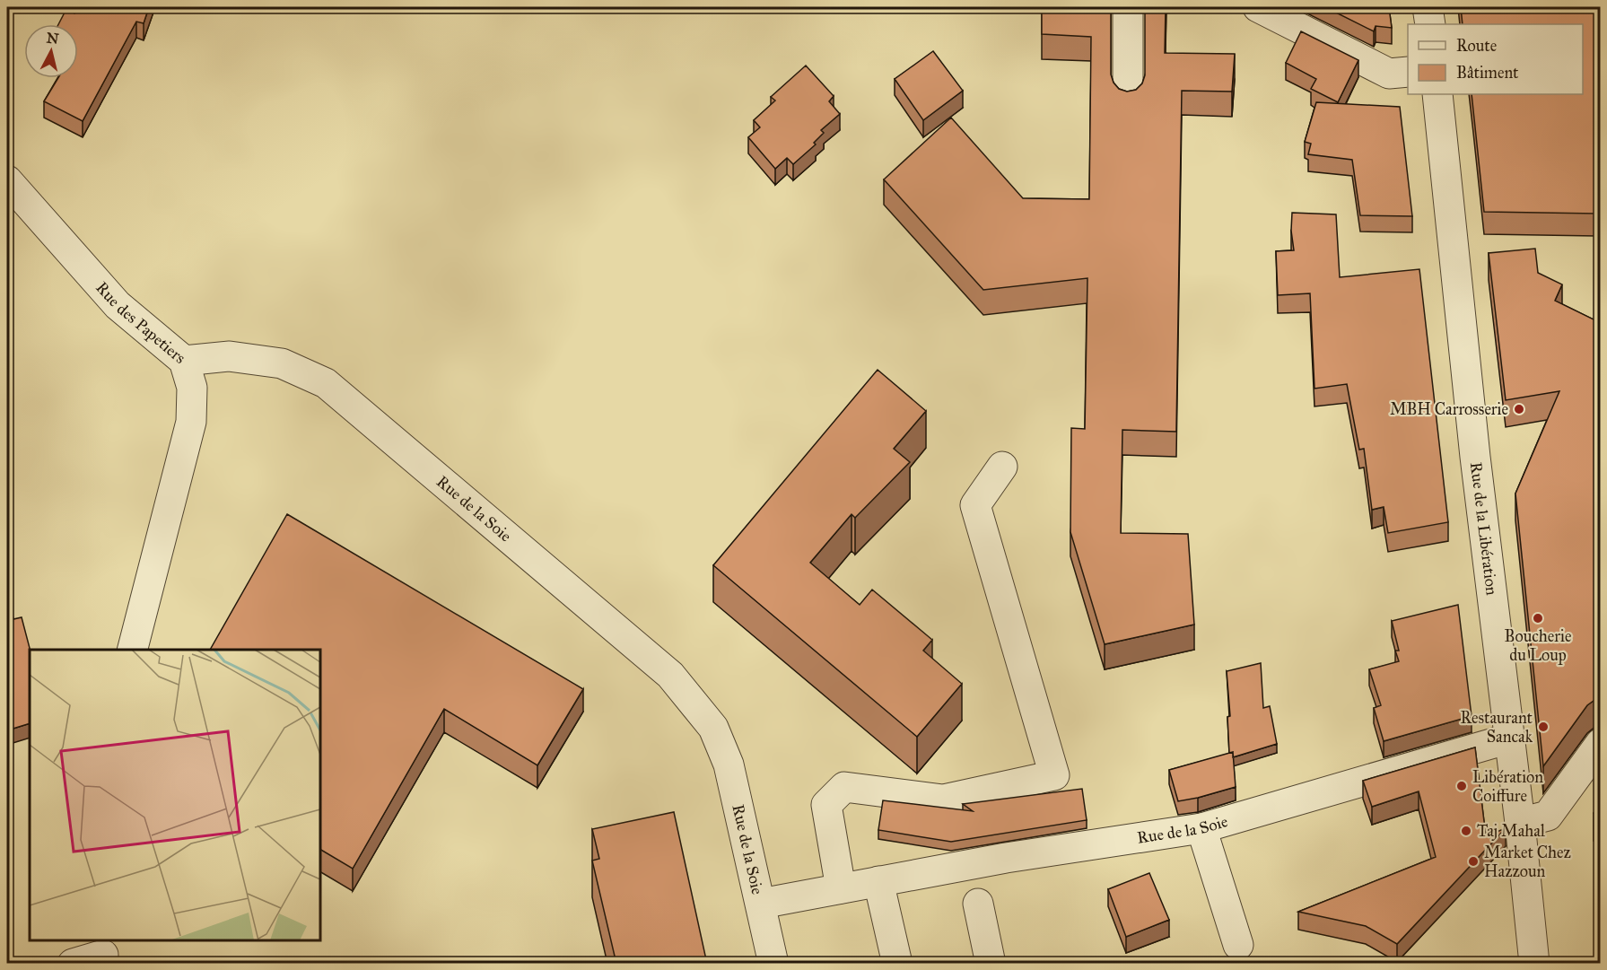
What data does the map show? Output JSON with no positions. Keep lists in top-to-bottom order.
{
  "streets": {
    "street": ["Rue des Papetiers", "Rue de la Soie", "Rue de la Libération"]
  },
  "crossings": [
    ["Rue des Papetiers", "Rue de la Soie"],
    ["Rue de la Soie", "Rue de la Libération"]
  ],
  "places": [
    "MBH Carrosserie",
    "Boucherie du Loup",
    "Restaurant Sancak",
    "Libération Coiffure",
    "Taj Mahal",
    "Market Chez Hazzoun"
  ],
  "legend": ["Route", "Bâtiment"],
  "north": "top"
}
